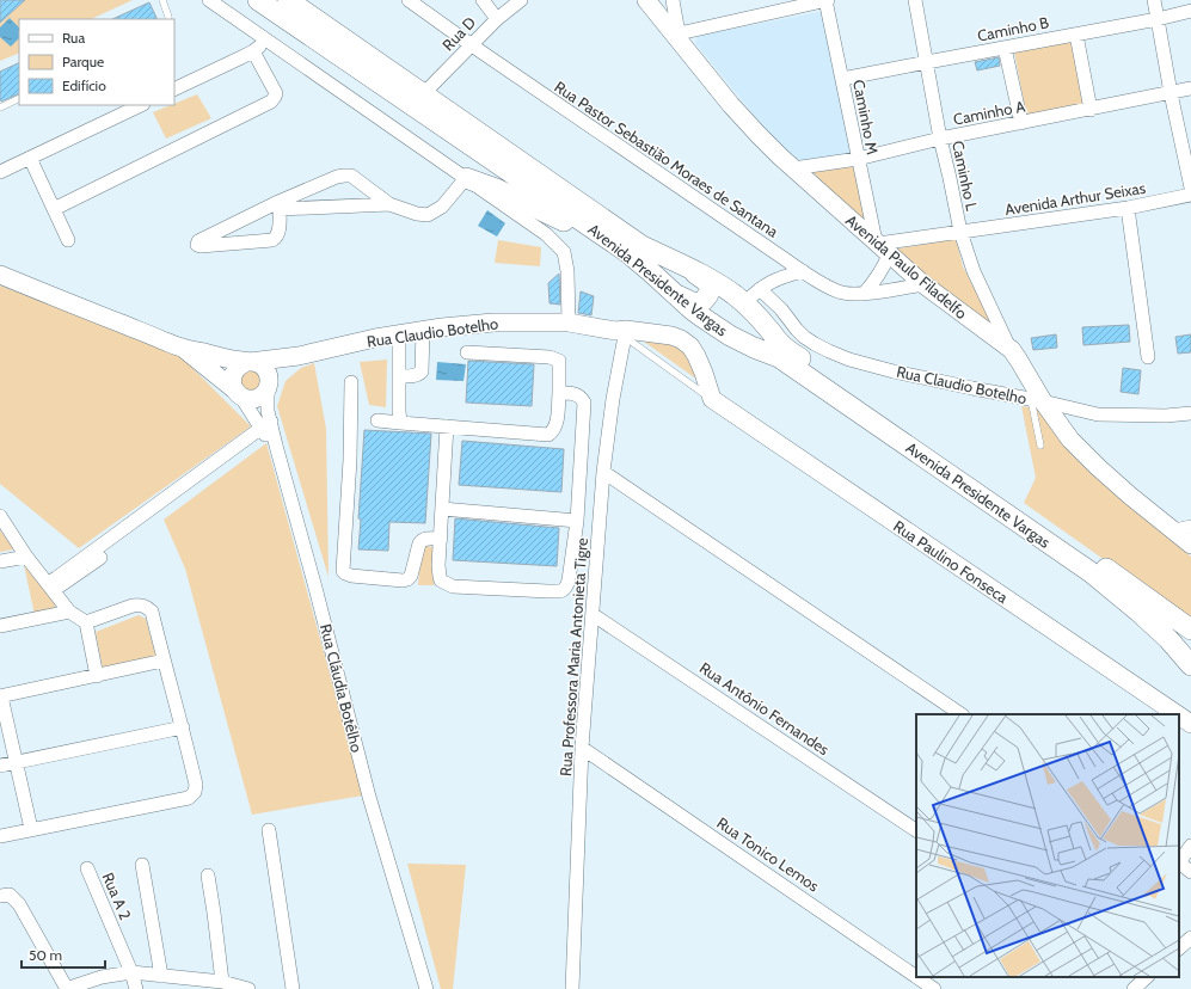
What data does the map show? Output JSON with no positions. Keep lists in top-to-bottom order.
{
  "streets": {
    "main road": ["Avenida Presidente Vargas"],
    "street": [
      "Caminho B",
      "Rua D",
      "Caminho A",
      "Caminho M",
      "Rua Pastor Sebastião Moraes de Santana",
      "Caminho L",
      "Avenida Arthur Seixas",
      "Avenida Paulo Filadelfo",
      "Rua Claudio Botelho",
      "Rua Paulino Fonseca",
      "Rua Professora Maria Antonieta Tigre",
      "Rua Cláudia Botêlho",
      "Rua Antônio Fernandes",
      "Rua Tonico Lemos",
      "Rua A 2"
    ]
  },
  "crossings": [
    ["Caminho B", "Caminho M"],
    ["Caminho B", "Caminho L"],
    ["Rua D", "Rua Pastor Sebastião Moraes de Santana"],
    ["Rua D", "Avenida Presidente Vargas"],
    ["Caminho A", "Caminho M"],
    ["Caminho A", "Caminho L"],
    ["Caminho A", "Avenida Paulo Filadelfo"],
    ["Caminho M", "Avenida Arthur Seixas"],
    ["Caminho M", "Avenida Paulo Filadelfo"],
    ["Rua Pastor Sebastião Moraes de Santana", "Avenida Paulo Filadelfo"],
    ["Caminho L", "Avenida Arthur Seixas"],
    ["Caminho L", "Avenida Paulo Filadelfo"],
    ["Avenida Arthur Seixas", "Avenida Paulo Filadelfo"],
    ["Avenida Paulo Filadelfo", "Rua Claudio Botelho"],
    ["Rua Claudio Botelho", "Rua Paulino Fonseca"],
    ["Rua Claudio Botelho", "Rua Professora Maria Antonieta Tigre"],
    ["Rua Claudio Botelho", "Rua Cláudia Botêlho"],
    ["Rua Paulino Fonseca", "Rua Professora Maria Antonieta Tigre"],
    ["Rua Professora Maria Antonieta Tigre", "Rua Antônio Fernandes"],
    ["Rua Professora Maria Antonieta Tigre", "Rua Tonico Lemos"]
  ],
  "legend": ["Rua", "Parque", "Edifício"],
  "scale_bar": "50 m"
}
